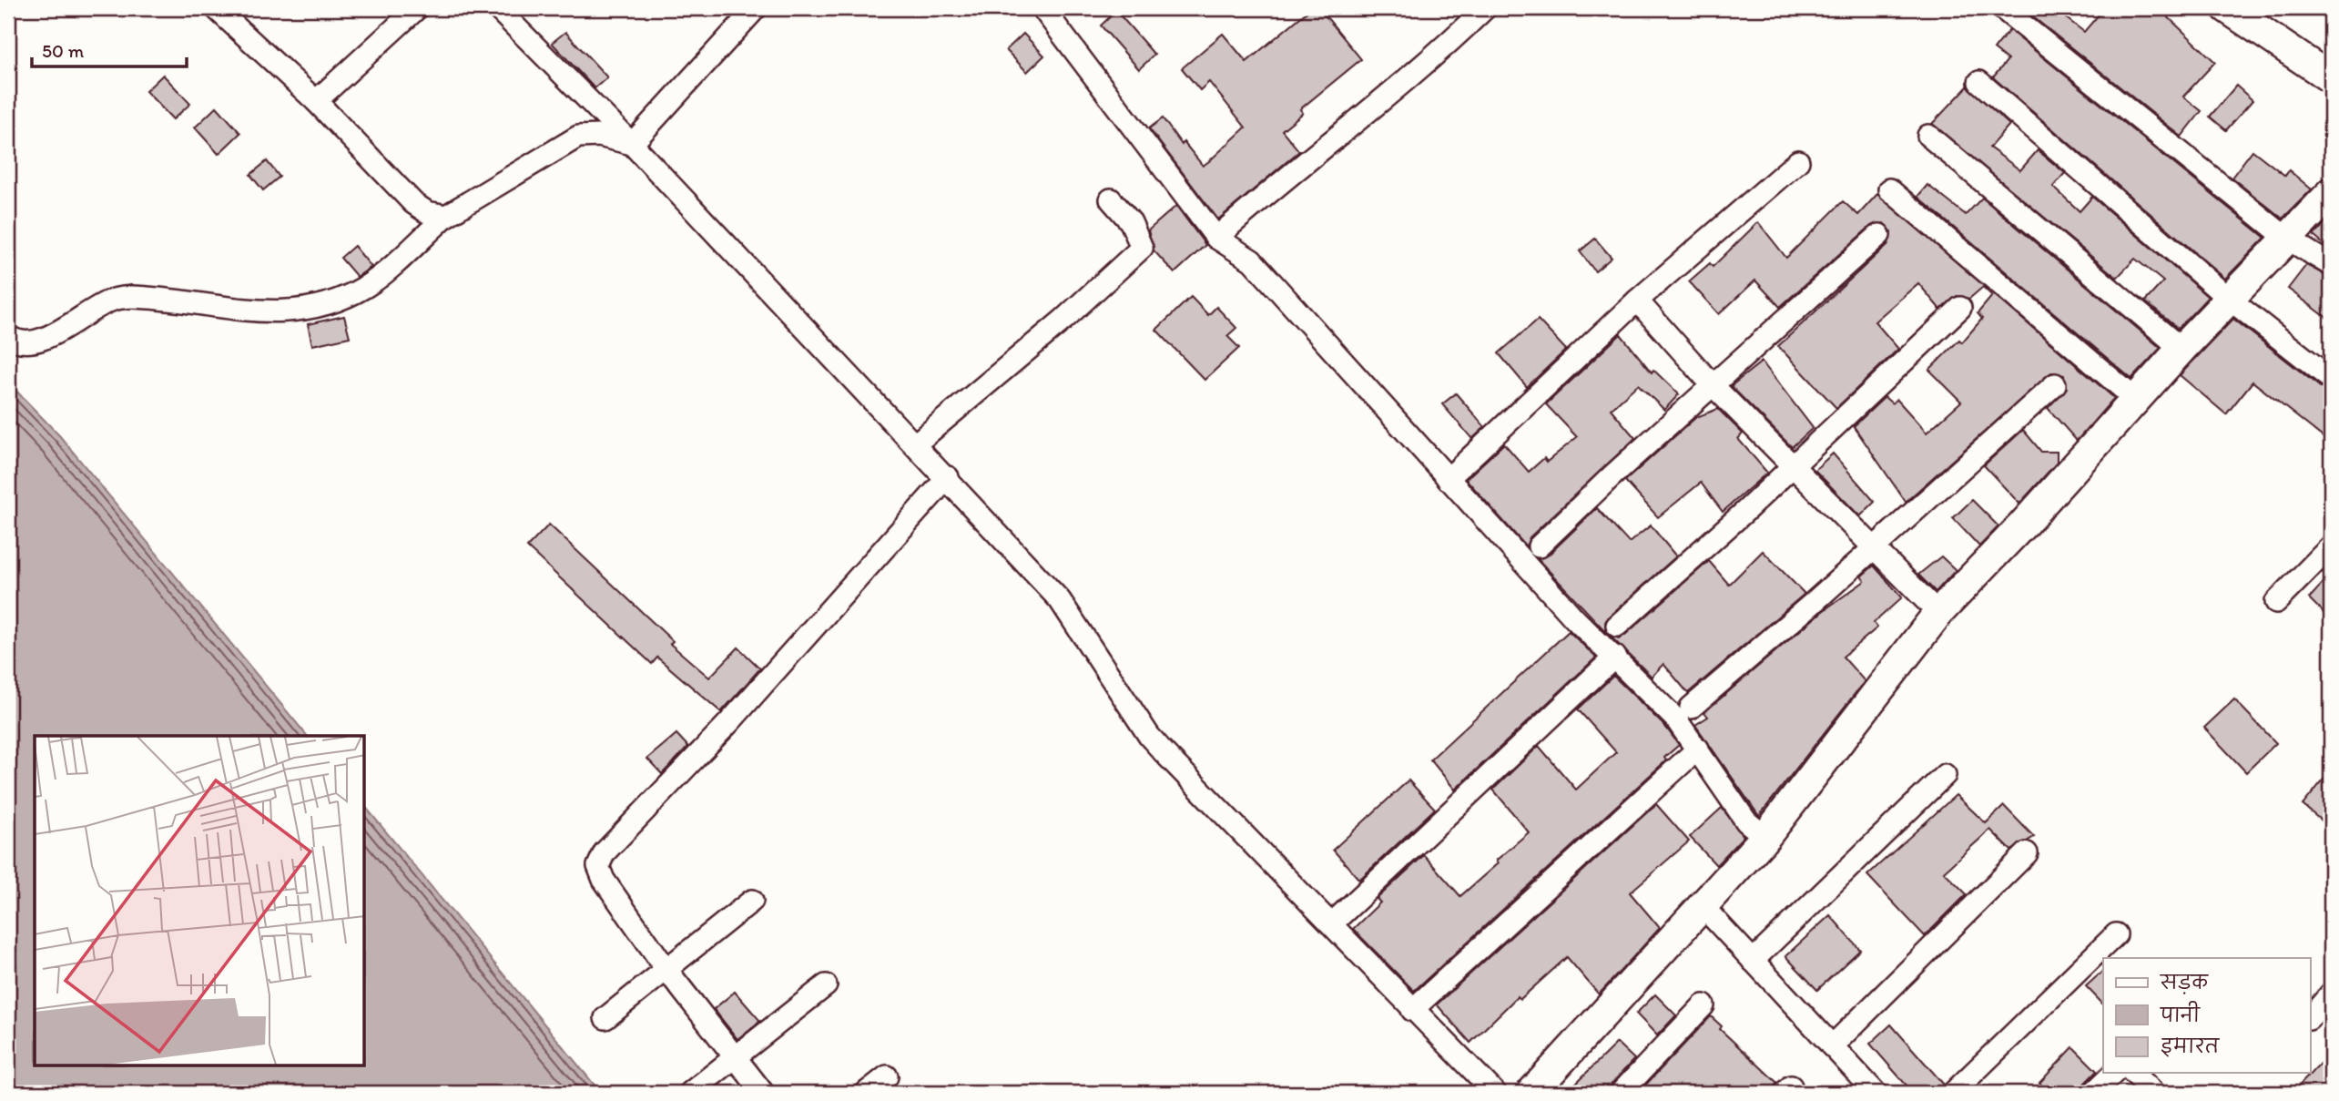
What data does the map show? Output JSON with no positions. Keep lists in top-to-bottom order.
{
  "legend": ["सड़क", "पानी", "इमारत"],
  "scale_bar": "50 m"
}
